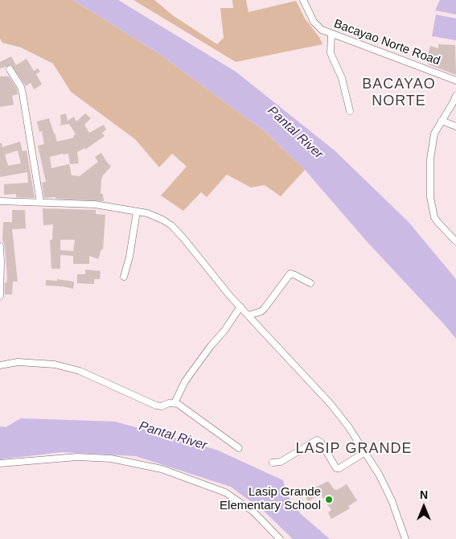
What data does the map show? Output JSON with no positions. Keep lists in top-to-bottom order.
{
  "streets": {
    "street": ["Bacayao Norte Road"]
  },
  "districts": ["BACAYAO NORTE", "LASIP GRANDE"],
  "water": ["Pantal River"],
  "places": ["Lasip Grande Elementary School"],
  "north": "top"
}
